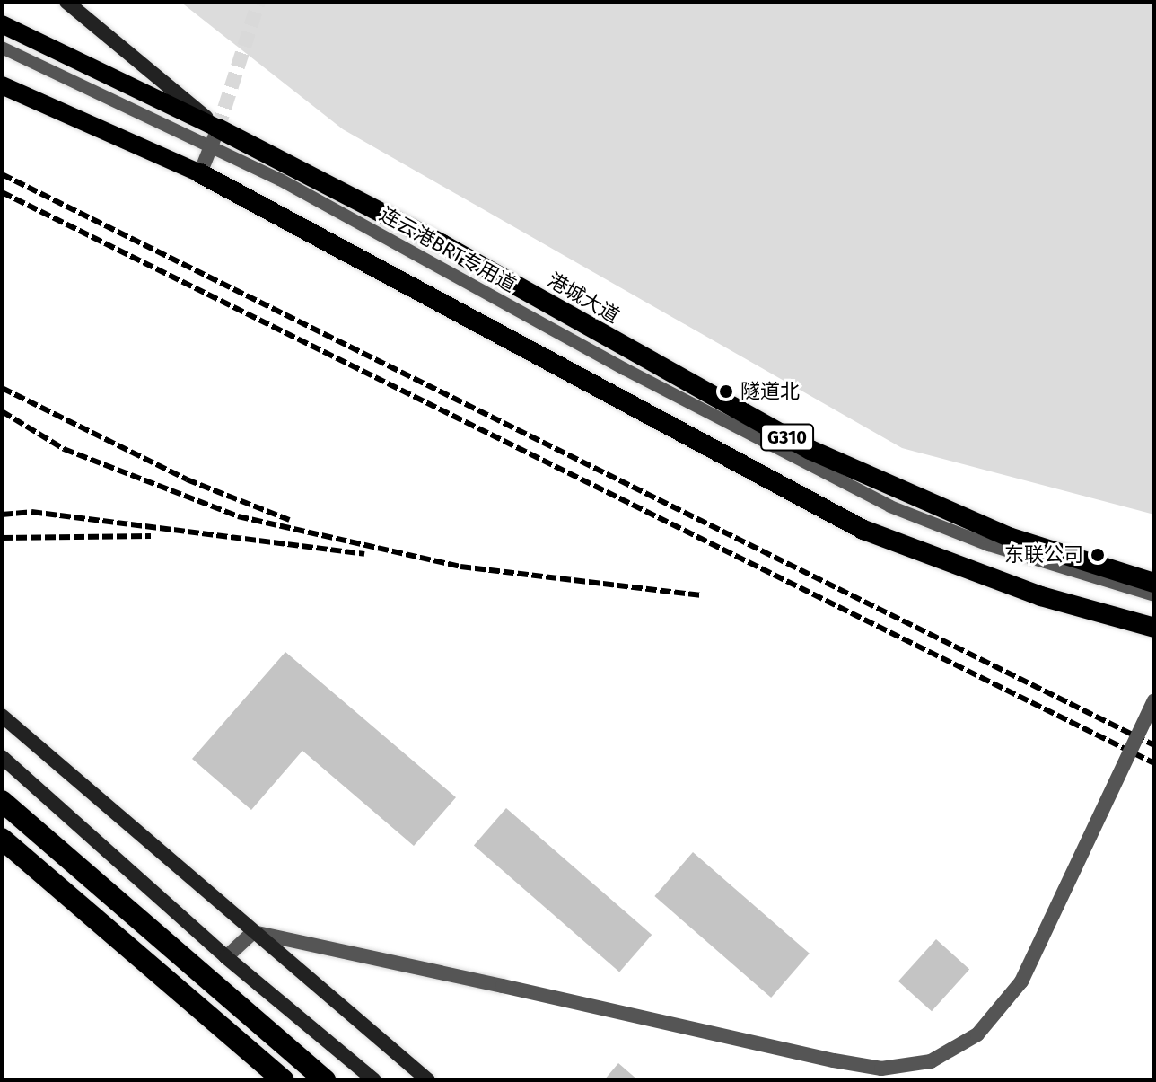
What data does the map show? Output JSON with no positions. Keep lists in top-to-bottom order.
{
  "streets": {
    "highway": ["港城大道", "G310"],
    "lane": ["连云港BRT专用道"]
  },
  "crossings": [
    ["连云港BRT专用道", "港城大道"]
  ],
  "places": ["隧道北", "东联公司"]
}
